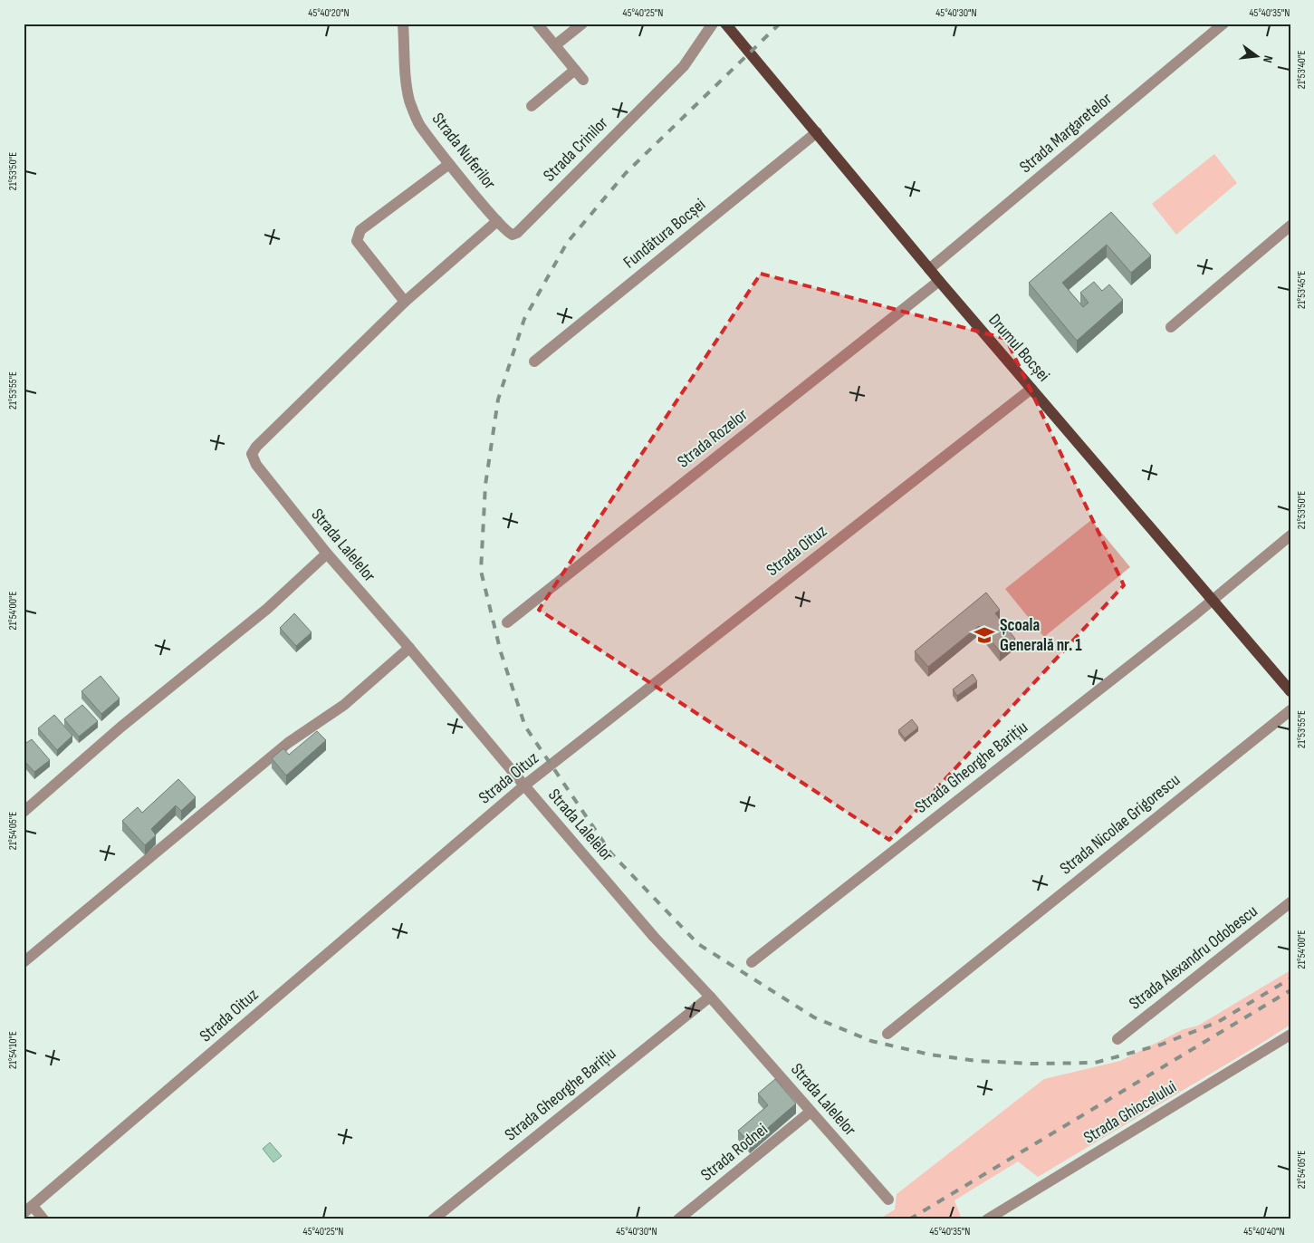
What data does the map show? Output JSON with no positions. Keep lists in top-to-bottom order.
{
  "streets": {
    "main road": ["Drumul Bocșei"],
    "street": [
      "Strada Margaretelor",
      "Strada Crinilor",
      "Strada Nuferilor",
      "Fundătura Bocșei",
      "Strada Rozelor",
      "Strada Lalelelor",
      "Strada Oituz",
      "Strada Gheorghe Barițiu",
      "Strada Nicolae Grigorescu",
      "Strada Alexandru Odobescu",
      "Strada Ghiocelului",
      "Strada Rodnei"
    ]
  },
  "crossings": [
    ["Strada Margaretelor", "Drumul Bocșei"],
    ["Strada Crinilor", "Strada Nuferilor"],
    ["Fundătura Bocșei", "Drumul Bocșei"],
    ["Drumul Bocșei", "Strada Rozelor"],
    ["Drumul Bocșei", "Strada Oituz"],
    ["Drumul Bocșei", "Strada Gheorghe Barițiu"],
    ["Strada Lalelelor", "Strada Oituz"],
    ["Strada Lalelelor", "Strada Gheorghe Barițiu"],
    ["Strada Lalelelor", "Strada Rodnei"]
  ],
  "places": {
    "school or university": ["Școala Generală nr. 1"]
  },
  "north": "right",
  "coordinates": [
    "45°40'20\"N",
    "45°40'25\"N",
    "45°40'30\"N",
    "45°40'35\"N",
    "21°53'40\"E",
    "21°53'50\"E",
    "21°53'45\"E",
    "21°53'55\"E",
    "21°54'00\"E",
    "21°54'05\"E",
    "21°54'10\"E",
    "45°40'40\"N"
  ]
}
